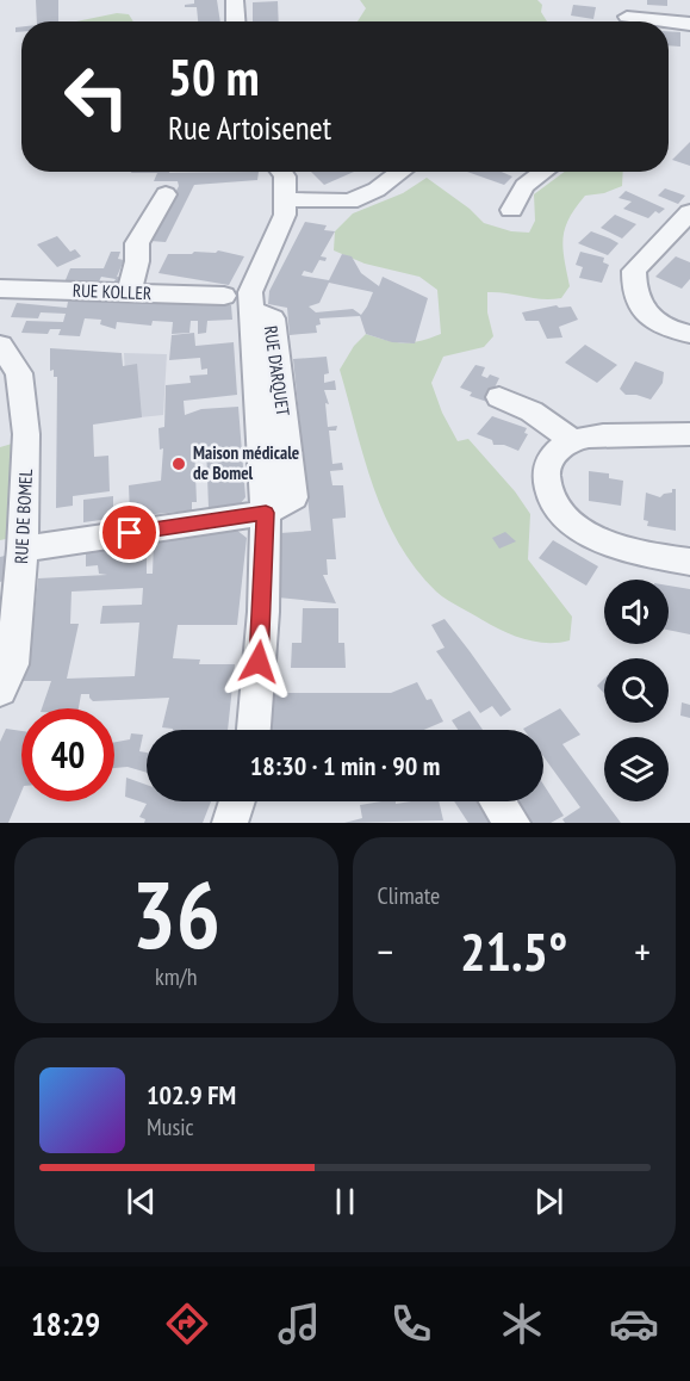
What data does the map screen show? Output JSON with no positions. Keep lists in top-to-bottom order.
{
  "streets": {
    "street": ["RUE KOLLER", "RUE D'ARQUET", "RUE DE BOMEL"]
  },
  "places": ["Maison médicale de Bomel"],
  "page": {
    "turn": ["50 m", "Rue Artoisenet"],
    "limit": "40",
    "trip": "18:30 · 1 min · 90 m",
    "tile": [
      ["36", "km/h"],
      "Climate"
    ],
    "heat": ["−", "21.5°", "+"],
    "song": ["102.9 FM", "Music"],
    "tabs": "18:29"
  }
}
